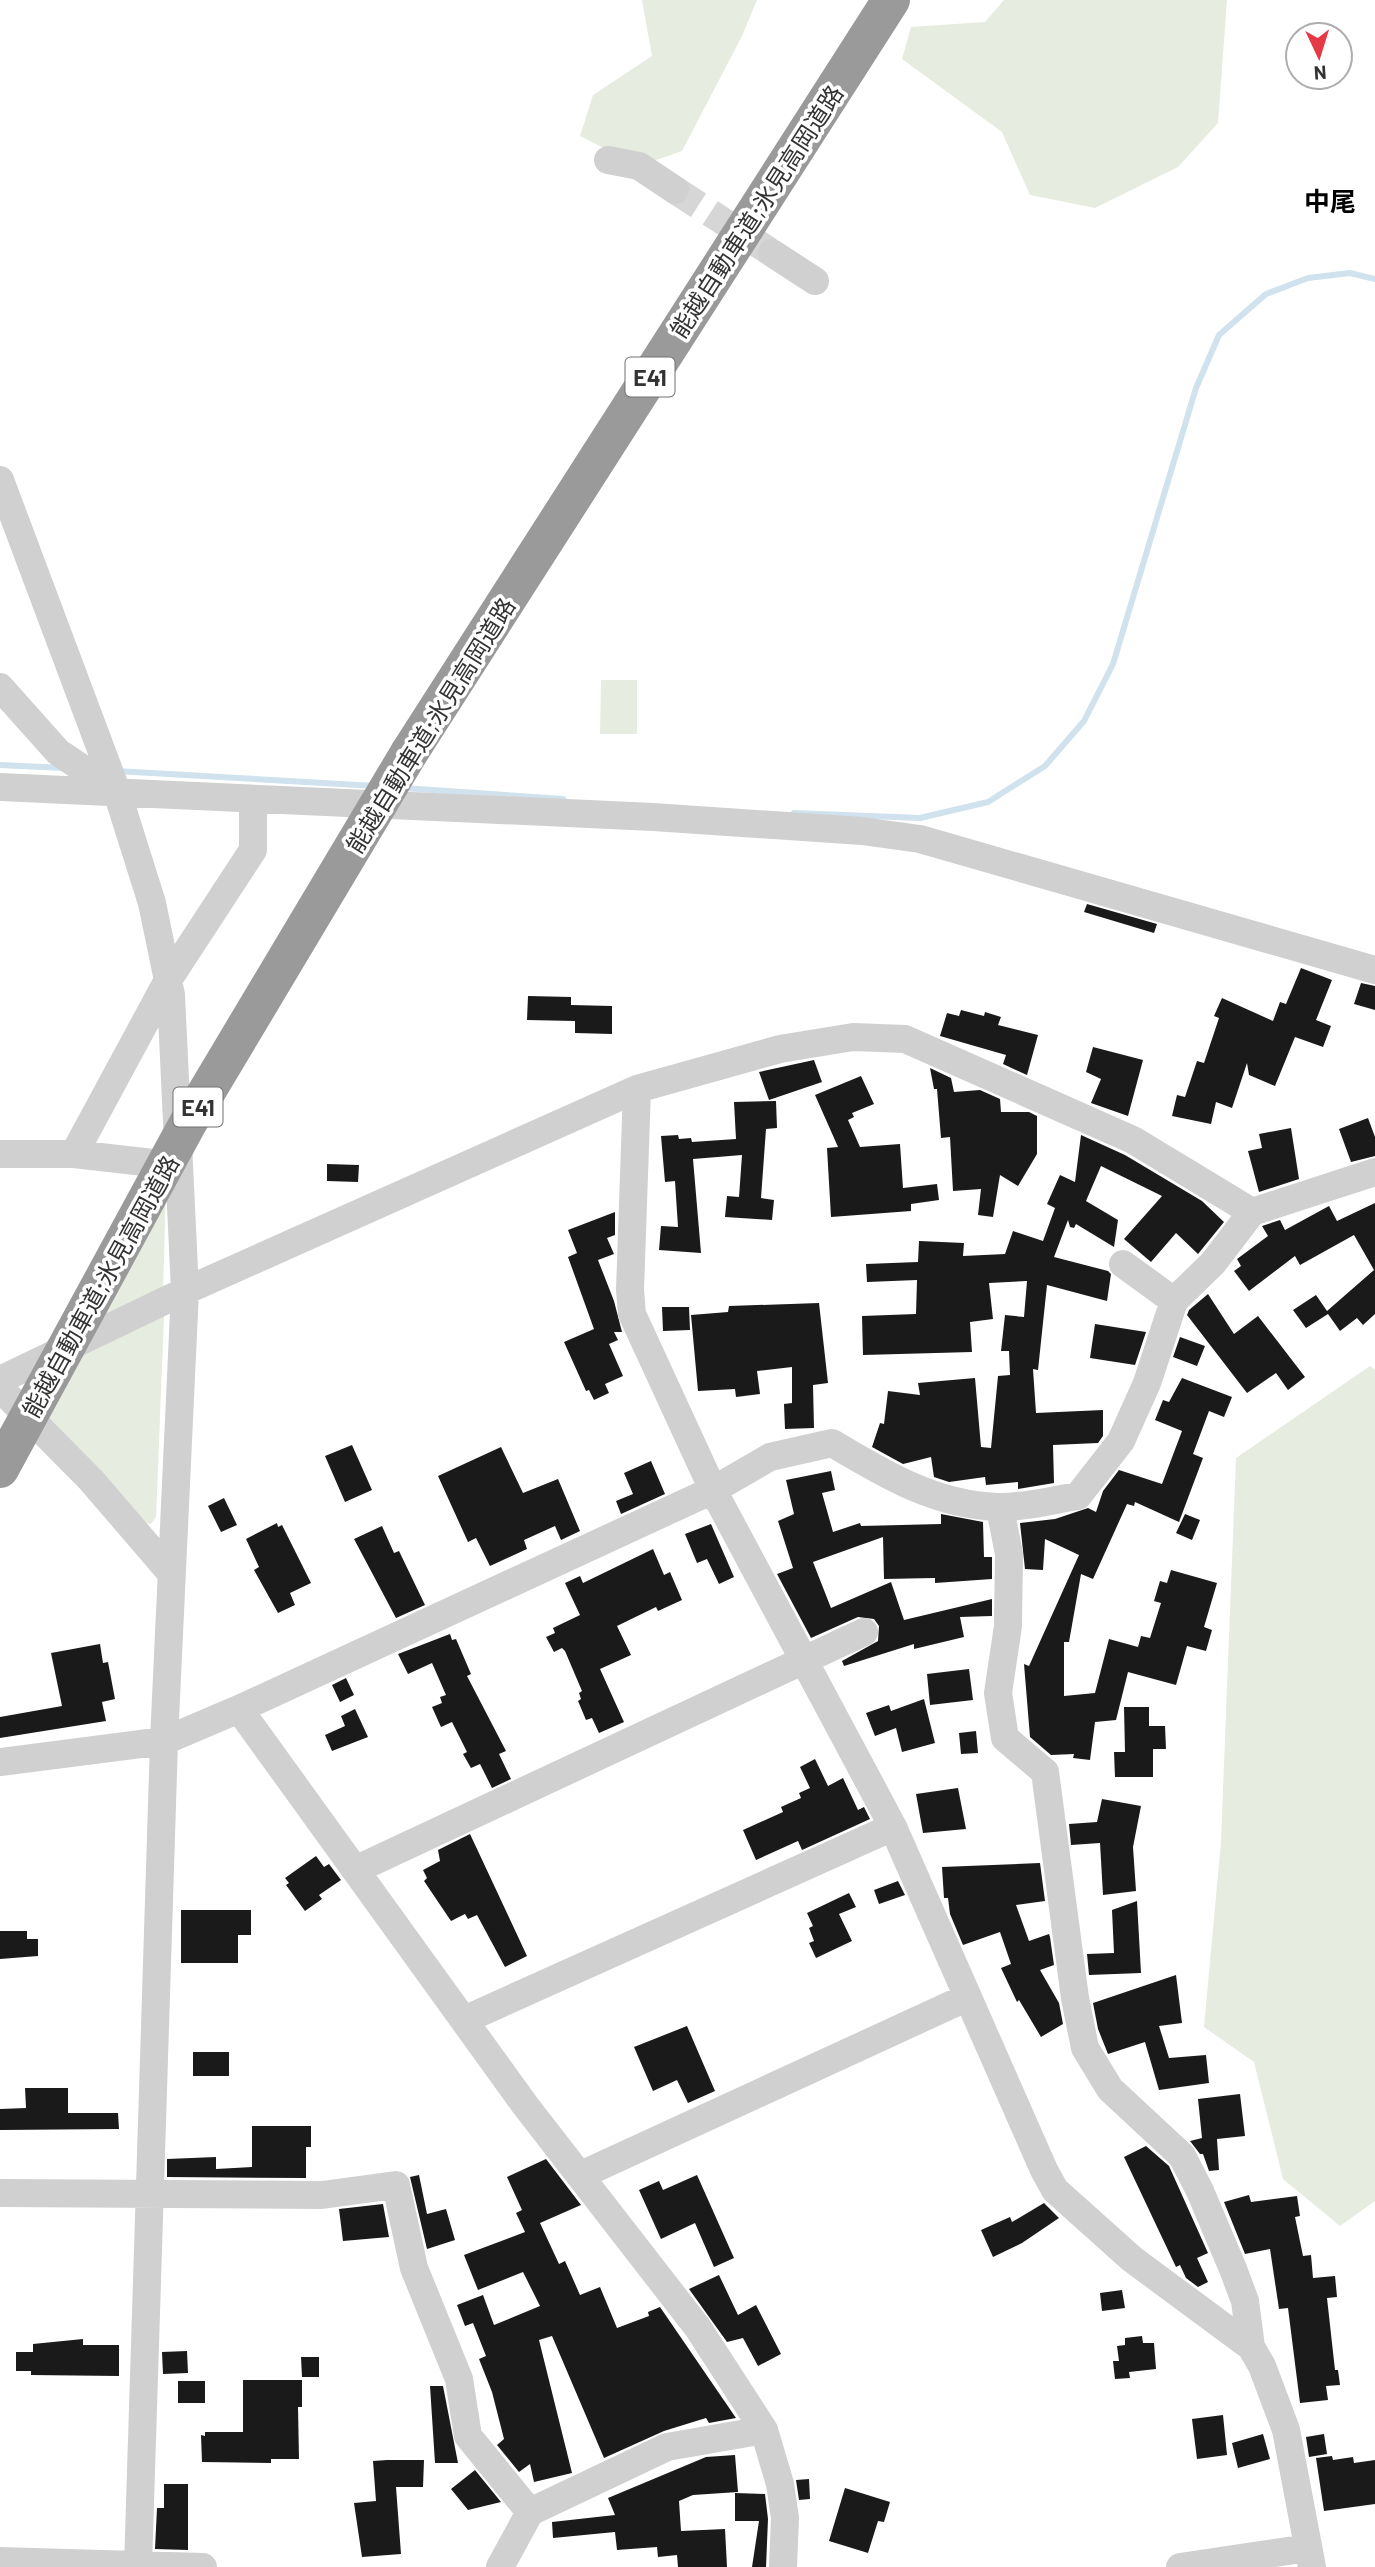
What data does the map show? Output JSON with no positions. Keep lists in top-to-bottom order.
{
  "streets": {
    "highway": ["能越自動車道;氷見高岡道路", "E41"]
  },
  "districts": ["中尾"],
  "north": "bottom"
}
